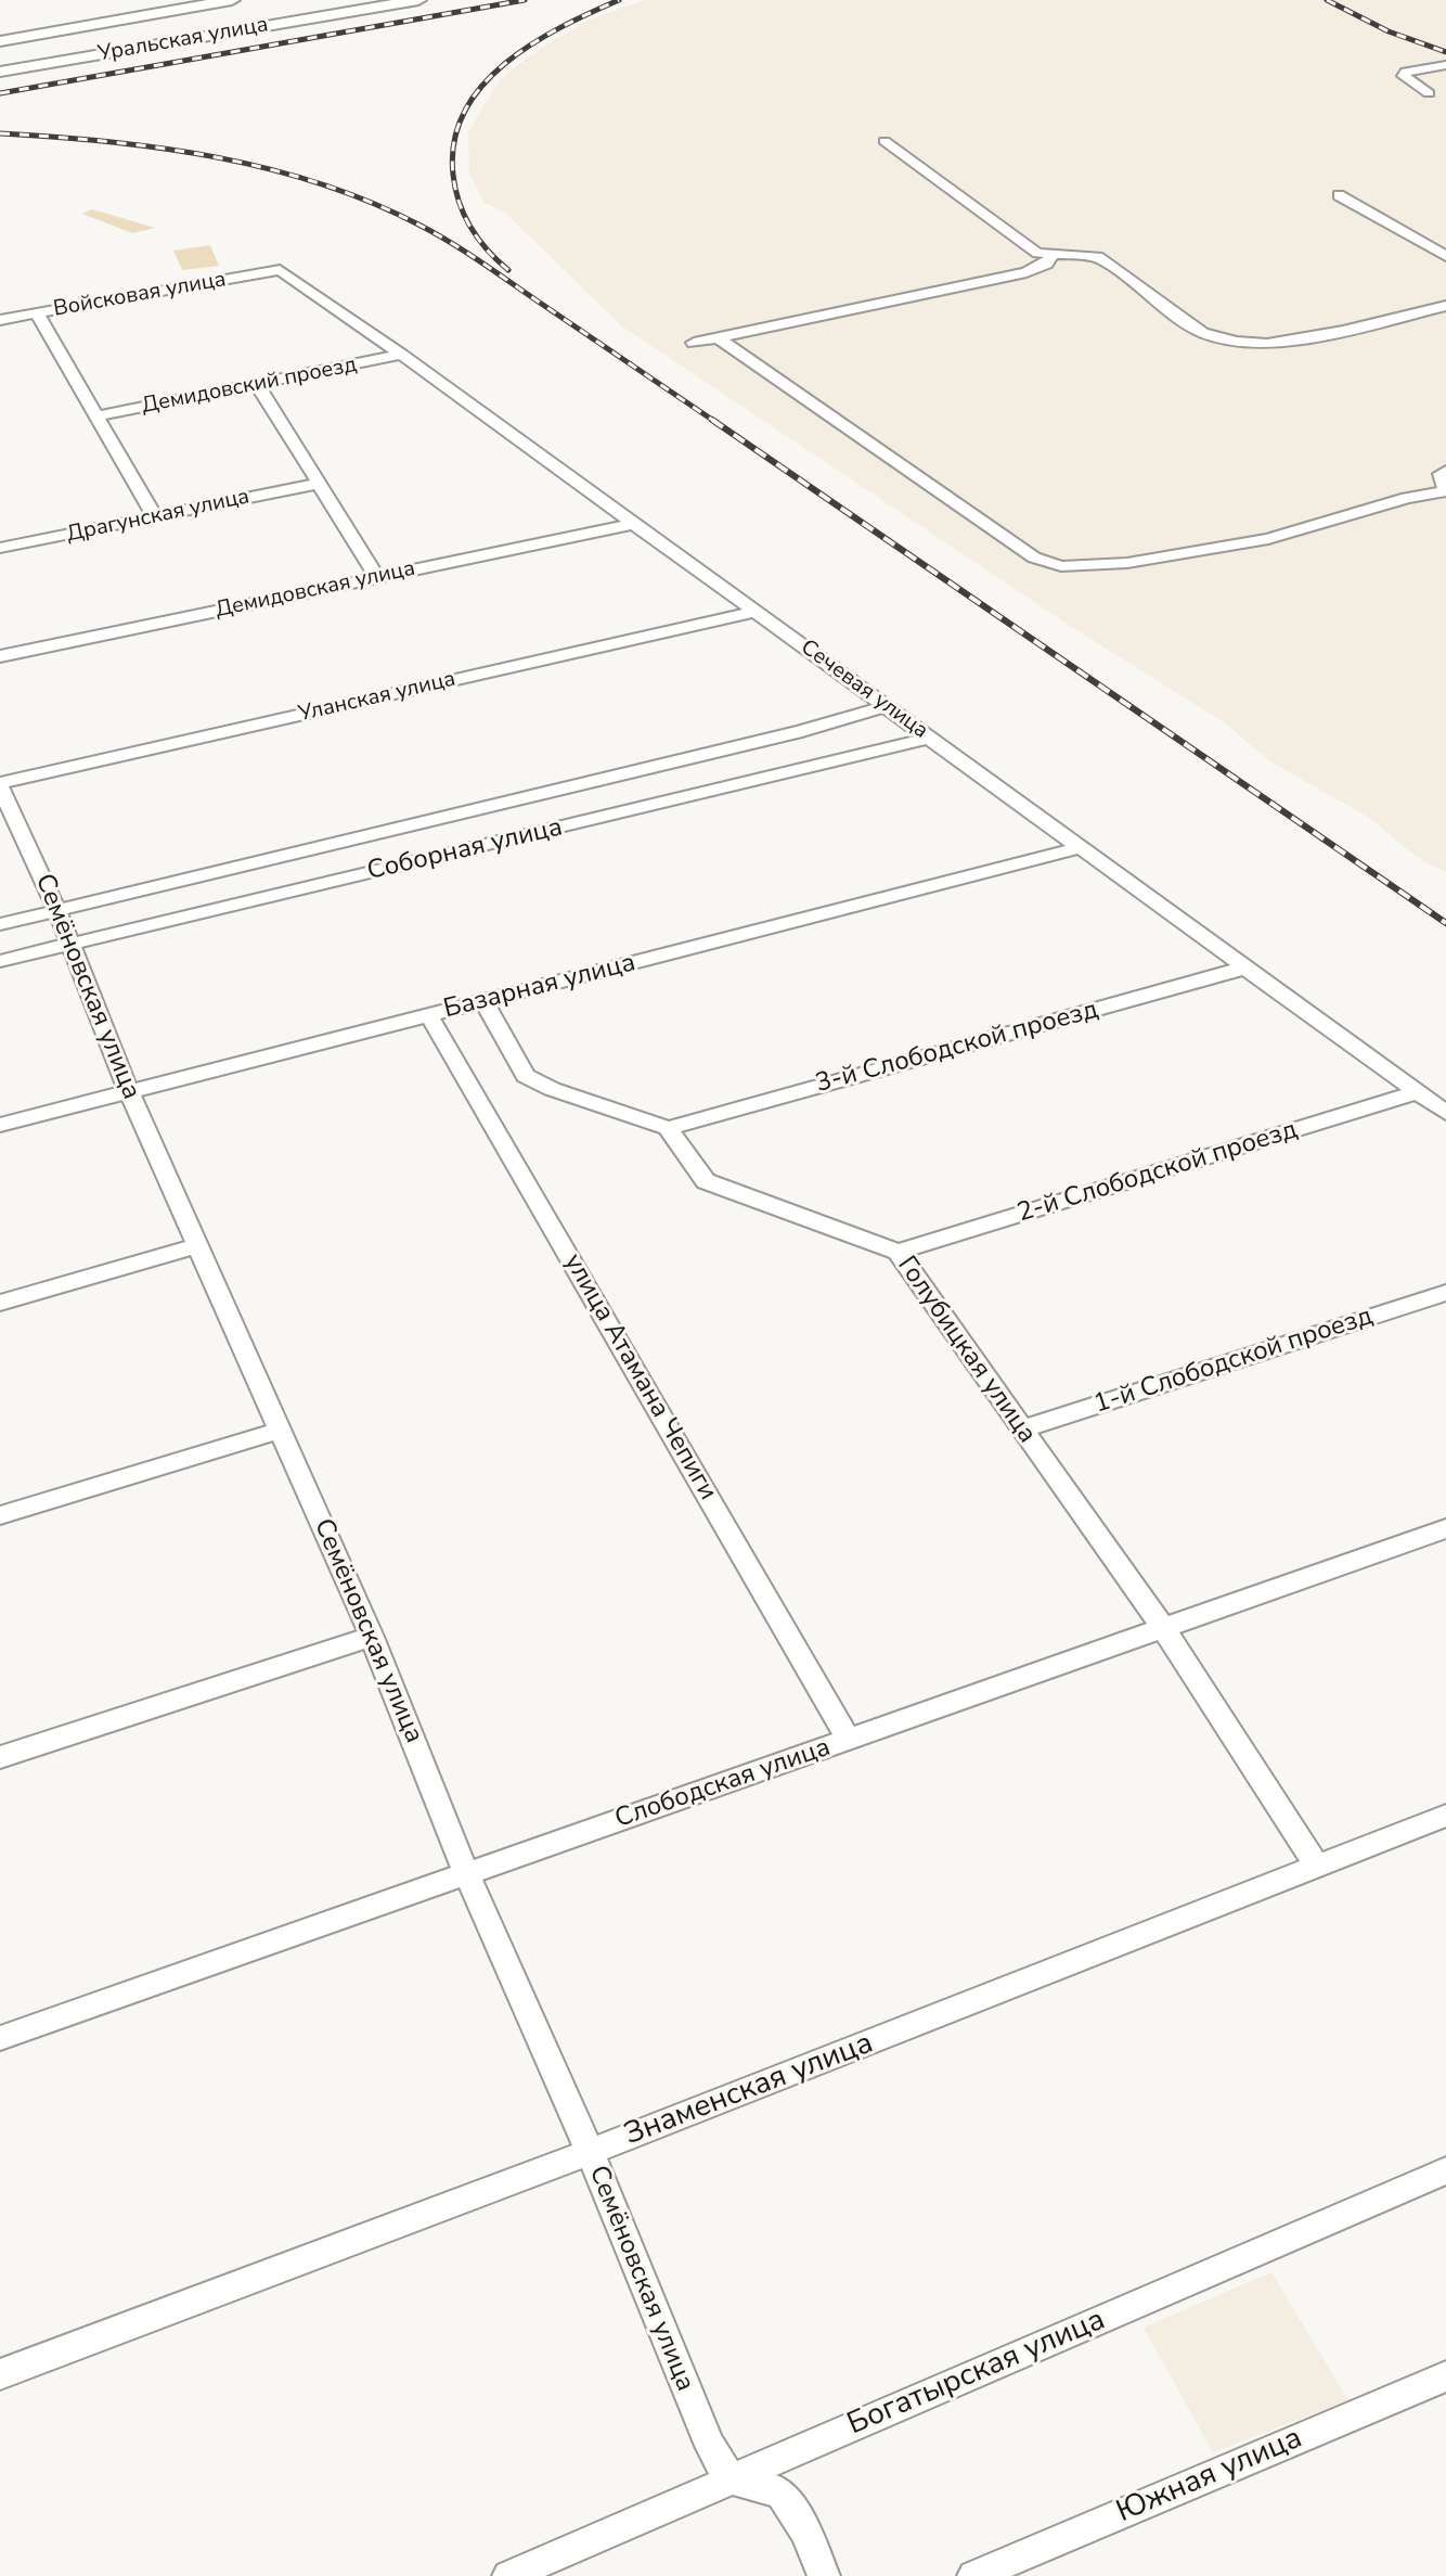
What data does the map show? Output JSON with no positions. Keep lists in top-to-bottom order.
{
  "streets": {
    "main road": ["Уральская улица"],
    "street": [
      "Войсковая улица",
      "Демидовский проезд",
      "Драгунская улица",
      "Демидовская улица",
      "Сечевая улица",
      "Уланская улица",
      "Соборная улица",
      "Семёновская улица",
      "Базарная улица",
      "3-й Слободской проезд",
      "2-й Слободской проезд",
      "Голубицкая улица",
      "1-й Слободской проезд",
      "улица Атамана Чепиги",
      "Слободская улица",
      "Знаменская улица",
      "Богатырская улица",
      "Южная улица"
    ]
  },
  "crossings": [
    ["Войсковая улица", "Сечевая улица"],
    ["Демидовский проезд", "Сечевая улица"],
    ["Демидовская улица", "Сечевая улица"],
    ["Сечевая улица", "Уланская улица"],
    ["Сечевая улица", "Соборная улица"],
    ["Сечевая улица", "Базарная улица"],
    ["Сечевая улица", "3-й Слободской проезд"],
    ["Сечевая улица", "2-й Слободской проезд"],
    ["Уланская улица", "Семёновская улица"],
    ["Соборная улица", "Семёновская улица"],
    ["Семёновская улица", "Базарная улица"],
    ["Семёновская улица", "Слободская улица"],
    ["Семёновская улица", "Знаменская улица"],
    ["Семёновская улица", "Богатырская улица"],
    ["Базарная улица", "улица Атамана Чепиги"],
    ["3-й Слободской проезд", "Голубицкая улица"],
    ["2-й Слободской проезд", "Голубицкая улица"],
    ["Голубицкая улица", "1-й Слободской проезд"],
    ["Голубицкая улица", "Слободская улица"],
    ["Голубицкая улица", "Знаменская улица"],
    ["улица Атамана Чепиги", "Слободская улица"]
  ]
}
